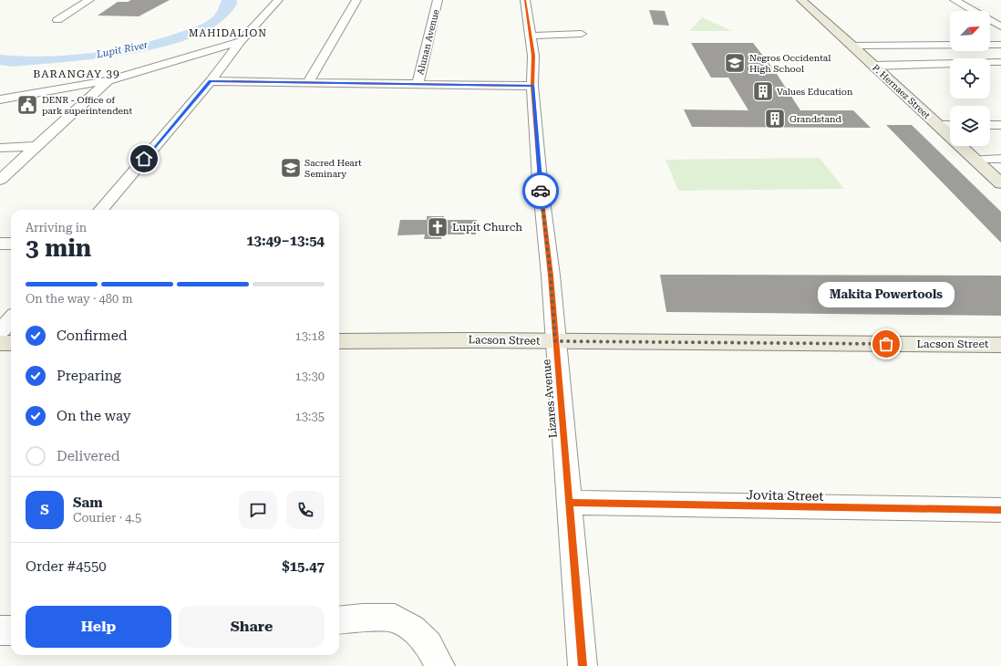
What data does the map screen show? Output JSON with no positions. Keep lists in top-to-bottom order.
{
  "streets": {
    "main road": ["P. Hernaez Street", "Lacson Street"],
    "street": ["Alunan Avenue", "Lizares Avenue", "Jovita Street"]
  },
  "crossings": [
    ["Lacson Street", "Lizares Avenue"],
    ["Lizares Avenue", "Jovita Street"]
  ],
  "districts": ["MAHIDALION", "BARANGAY 39"],
  "water": ["Lupit River"],
  "places": {
    "school or university": ["Negros Occidental High School", "Sacred Heart Seminary"],
    "building": ["Values Education", "Grandstand"],
    "public building": ["DENR - Office of park superintendent"],
    "church": ["Lupit Church"],
    "other": ["Makita Powertools"]
  },
  "north": "top right",
  "page": {
    "heading": ["3 min", "Arriving in", "13:49–13:54"],
    "panel": [
      "Sam",
      "Courier · 4.5",
      "Order #4550",
      "$15.47"
    ],
    "bar": "On the way · 480 m",
    "bubble": "Makita Powertools",
    "list": [
      ["Confirmed", "13:18"],
      ["Preparing", "13:30"],
      ["On the way", "13:35"],
      "Delivered"
    ],
    "round": "S",
    "buttons": ["Help", "Share"]
  }
}
